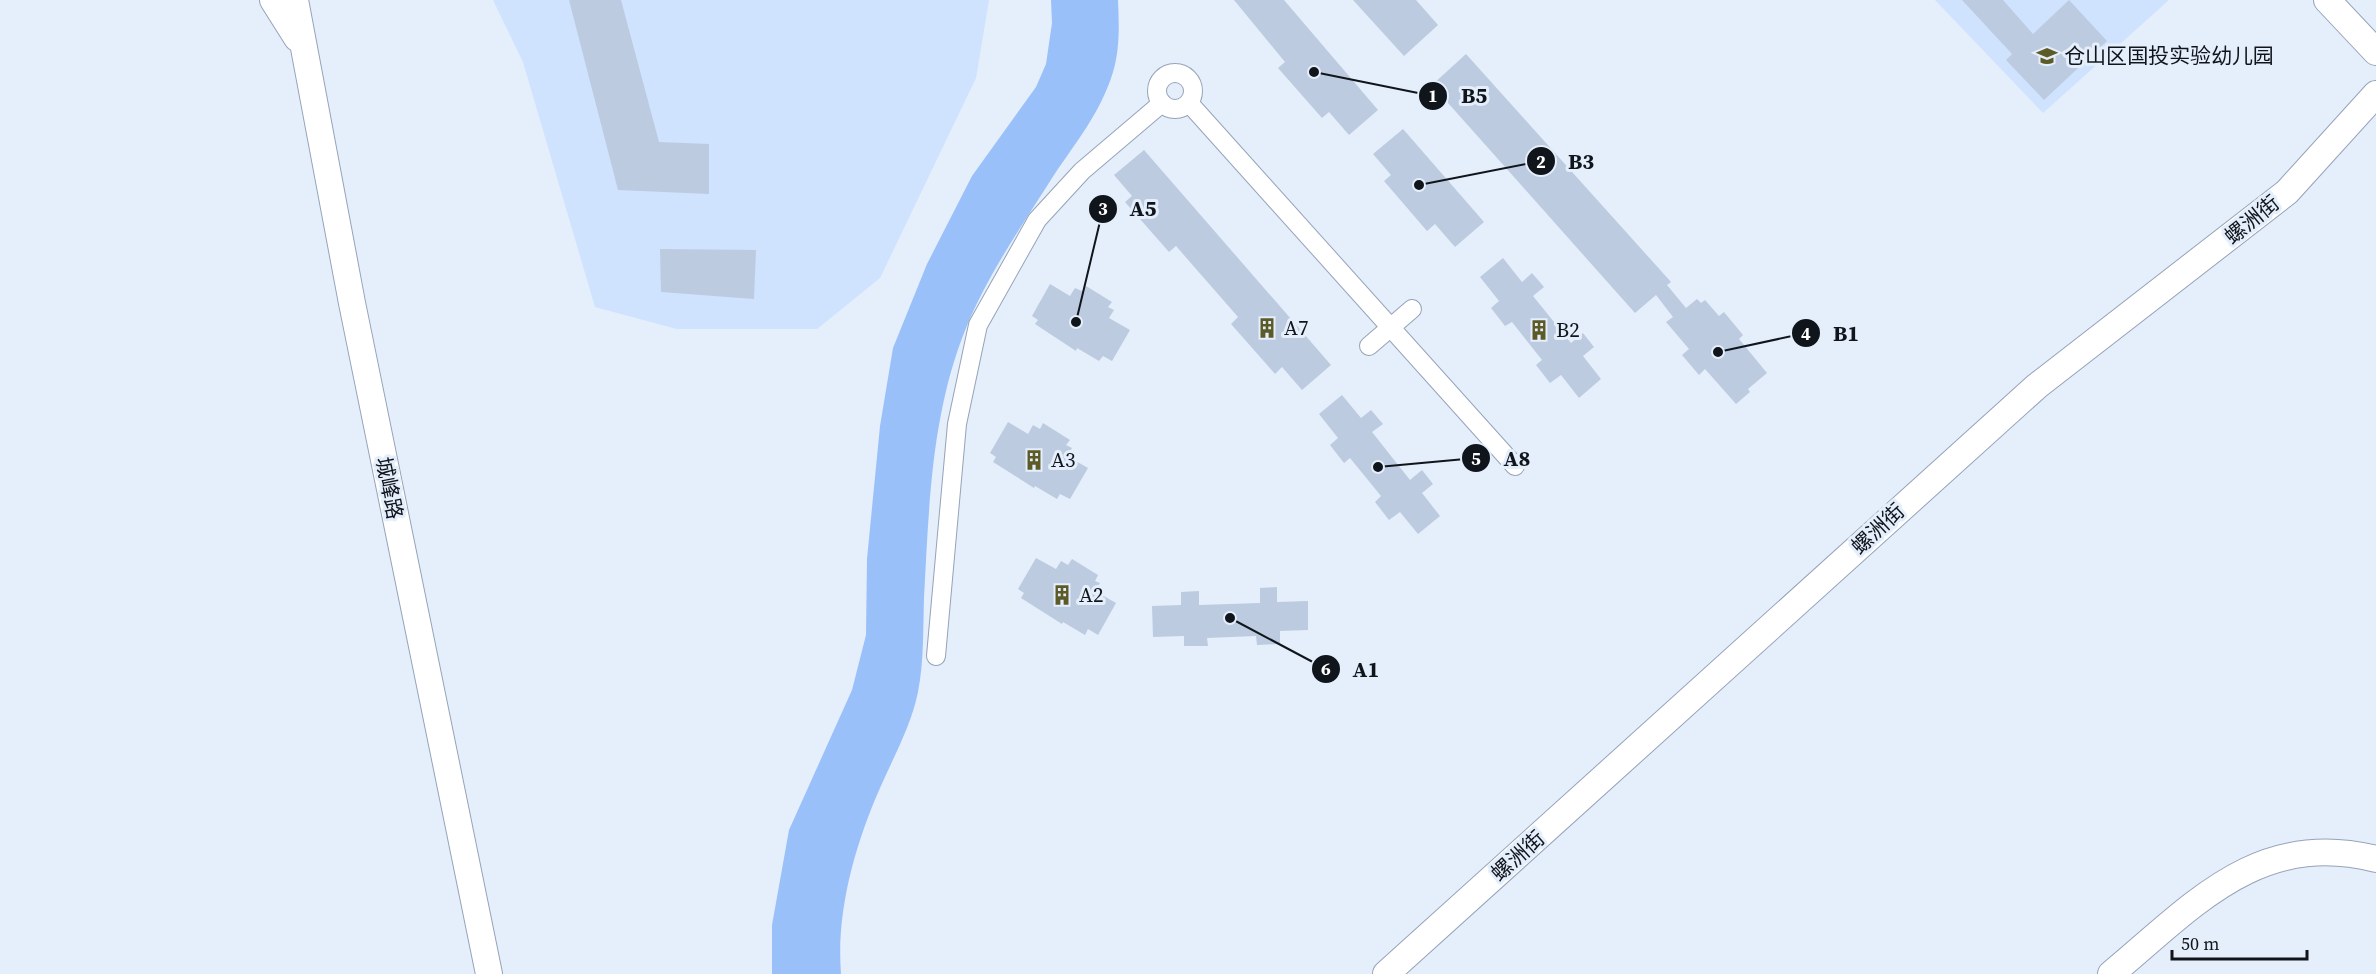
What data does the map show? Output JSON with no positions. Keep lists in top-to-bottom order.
{
  "streets": {
    "street": ["螺洲街", "城峰路"]
  },
  "places": {
    "school or university": ["仓山区国投实验幼儿园"],
    "other": [
      "B5",
      "B3",
      "A5",
      "B1",
      "A8",
      "A1"
    ],
    "building": [
      "A7",
      "B2",
      "A3",
      "A2"
    ]
  },
  "scale_bar": "50 m"
}
